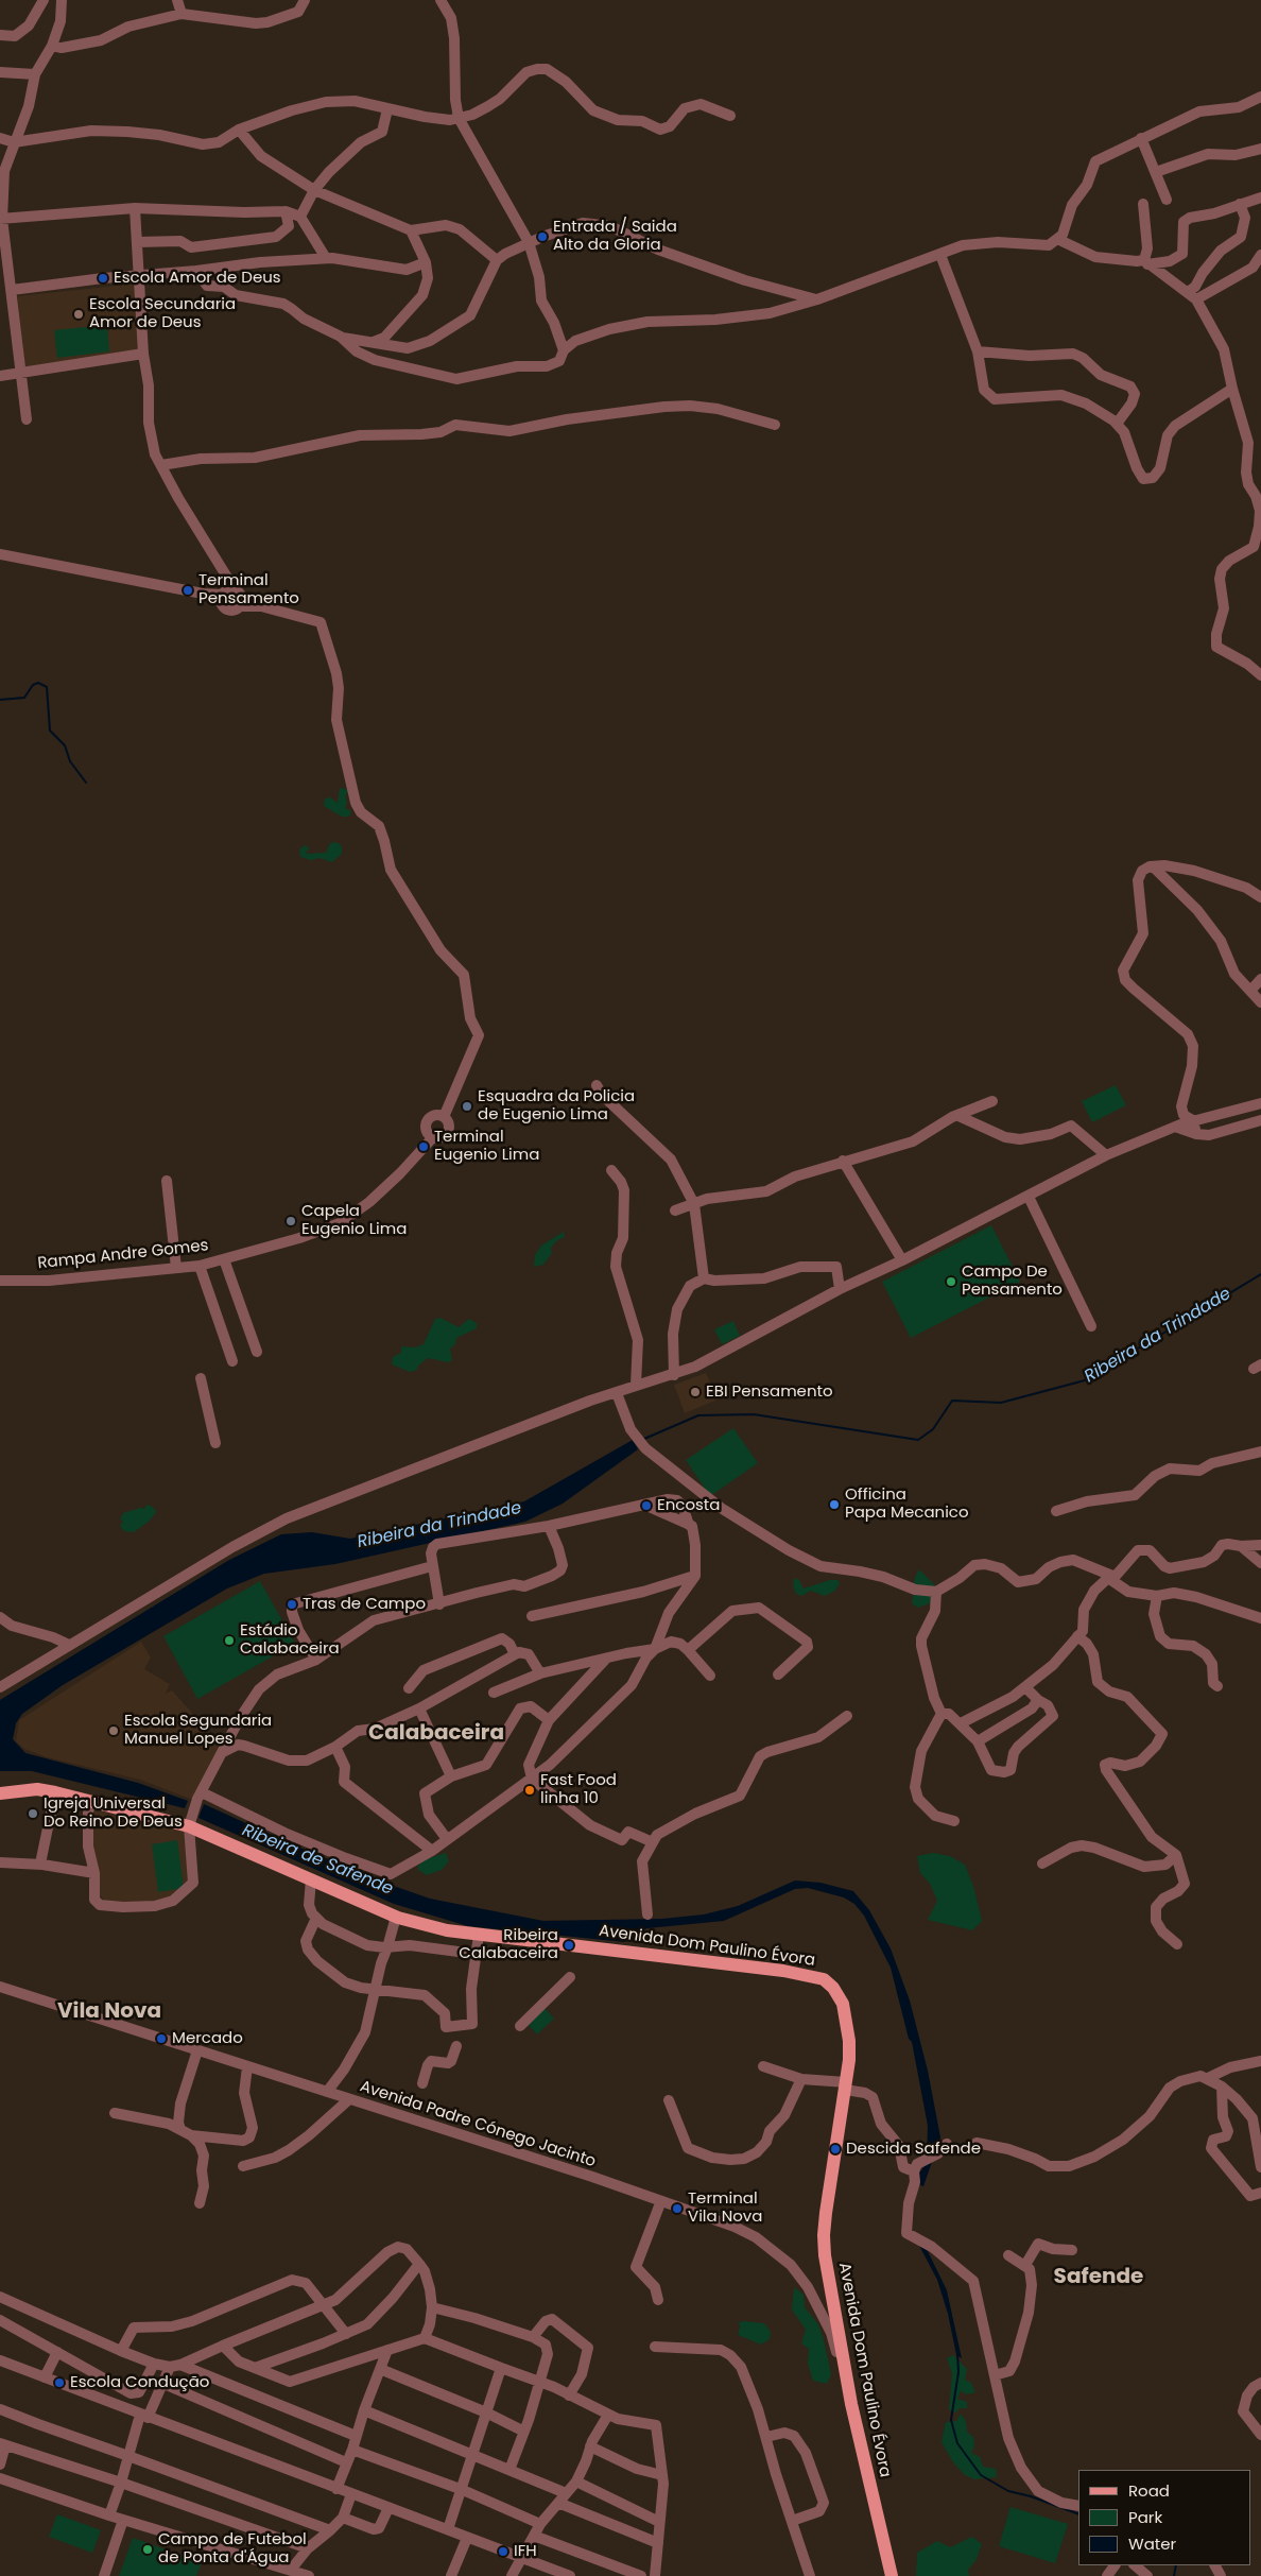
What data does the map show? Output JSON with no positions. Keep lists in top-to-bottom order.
{
  "streets": {
    "main road": ["Avenida Dom Paulino Évora"],
    "street": ["Rampa Andre Gomes", "Avenida Padre Cónego Jacinto"]
  },
  "crossings": [
    ["Avenida Dom Paulino Évora", "Avenida Padre Cónego Jacinto"]
  ],
  "districts": ["Calabaceira", "Vila Nova", "Safende"],
  "water": ["Ribeira da Trindade", "Ribeira de Safende"],
  "places": [
    "Entrada / Saida Alto da Gloria",
    "Escola Amor de Deus",
    "Escola Secundaria Amor de Deus",
    "Terminal Pensamento",
    "Esquadra da Policia de Eugenio Lima",
    "Terminal Eugenio Lima",
    "Capela Eugenio Lima",
    "Campo De Pensamento",
    "EBI Pensamento",
    "Officina Papa Mecanico",
    "Encosta",
    "Tras de Campo",
    "Estádio Calabaceira",
    "Escola Segundaria Manuel Lopes",
    "Fast Food linha 10",
    "Igreja Universal Do Reino De Deus",
    "Ribeira Calabaceira",
    "Mercado",
    "Descida Safende",
    "Terminal Vila Nova",
    "Escola Condução",
    "Campo de Futebol de Ponta d'Água",
    "IFH"
  ],
  "legend": ["Road", "Park", "Water"]
}
